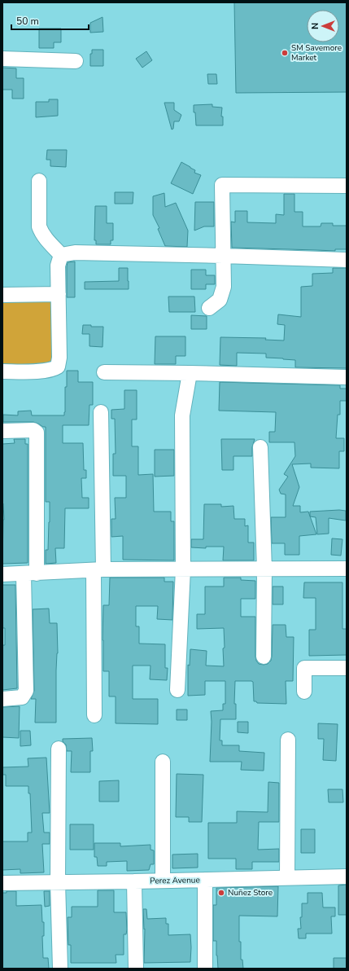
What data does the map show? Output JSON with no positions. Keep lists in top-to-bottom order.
{
  "streets": {
    "street": ["Perez Avenue"]
  },
  "places": ["SM Savemore Market", "Nuñez Store"],
  "scale_bar": "50 m",
  "north": "left"
}
